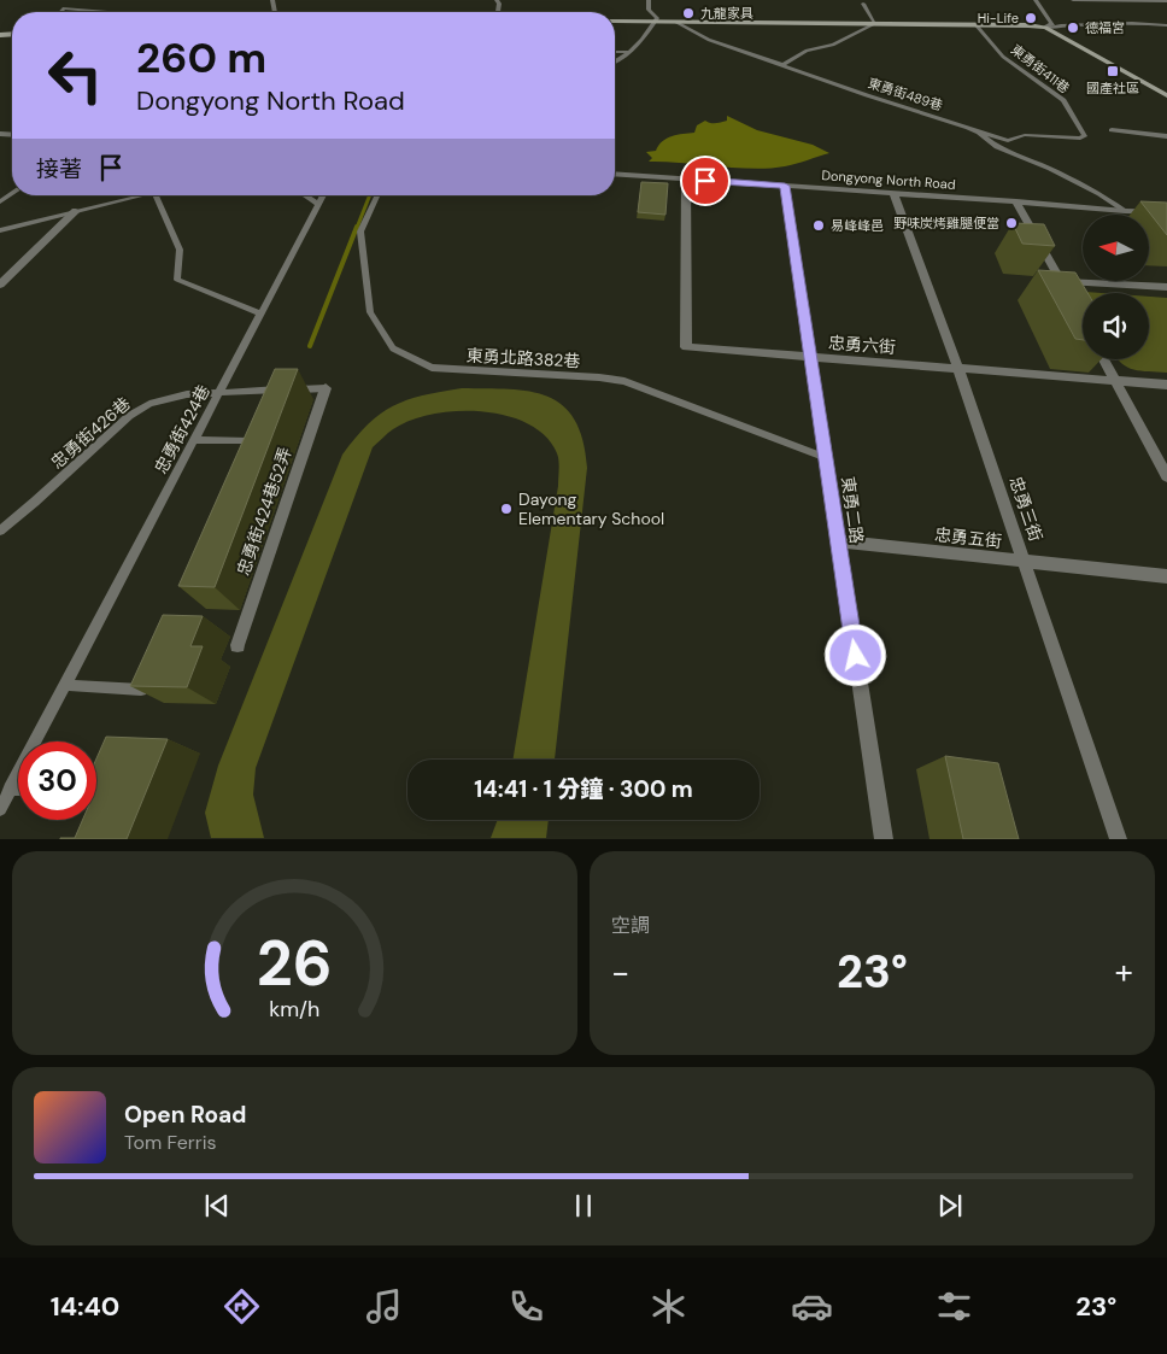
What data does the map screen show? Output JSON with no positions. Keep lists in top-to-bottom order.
{
  "streets": {
    "street": [
      "Dongyong North Road",
      "忠勇六街",
      "忠勇三街",
      "東勇二路",
      "忠勇街424巷52弄",
      "忠勇五街"
    ],
    "lane": [
      "東勇街411巷",
      "東勇街489巷",
      "東勇北路382巷",
      "忠勇街424巷",
      "忠勇街426巷"
    ]
  },
  "crossings": [
    ["東勇街411巷", "東勇街489巷"],
    ["東勇街489巷", "Dongyong North Road"],
    ["Dongyong North Road", "忠勇六街"],
    ["Dongyong North Road", "忠勇三街"],
    ["Dongyong North Road", "東勇二路"],
    ["忠勇六街", "忠勇三街"],
    ["忠勇六街", "東勇二路"],
    ["東勇北路382巷", "東勇二路"],
    ["忠勇街424巷", "忠勇街426巷"],
    ["忠勇街426巷", "忠勇街424巷52弄"],
    ["忠勇三街", "忠勇五街"],
    ["東勇二路", "忠勇五街"]
  ],
  "places": {
    "other": [
      "九龍家具",
      "Hi-Life",
      "德福宮",
      "野味炭烤雞腿便當",
      "易峰峰邑",
      "Dayong Elementary School"
    ],
    "transit": ["國產社區"]
  },
  "north": "left",
  "page": {
    "turn": ["260 m", "Dongyong North Road"],
    "then": "接著",
    "limit": "30",
    "trip": "14:41 · 1 分鐘 · 300 m",
    "tile": "空調",
    "heat": ["−", "23°", "+"],
    "song": ["Open Road", "Tom Ferris"],
    "tabs": ["14:40", "23°"],
    "gauge": ["26", "km/h"]
  }
}
